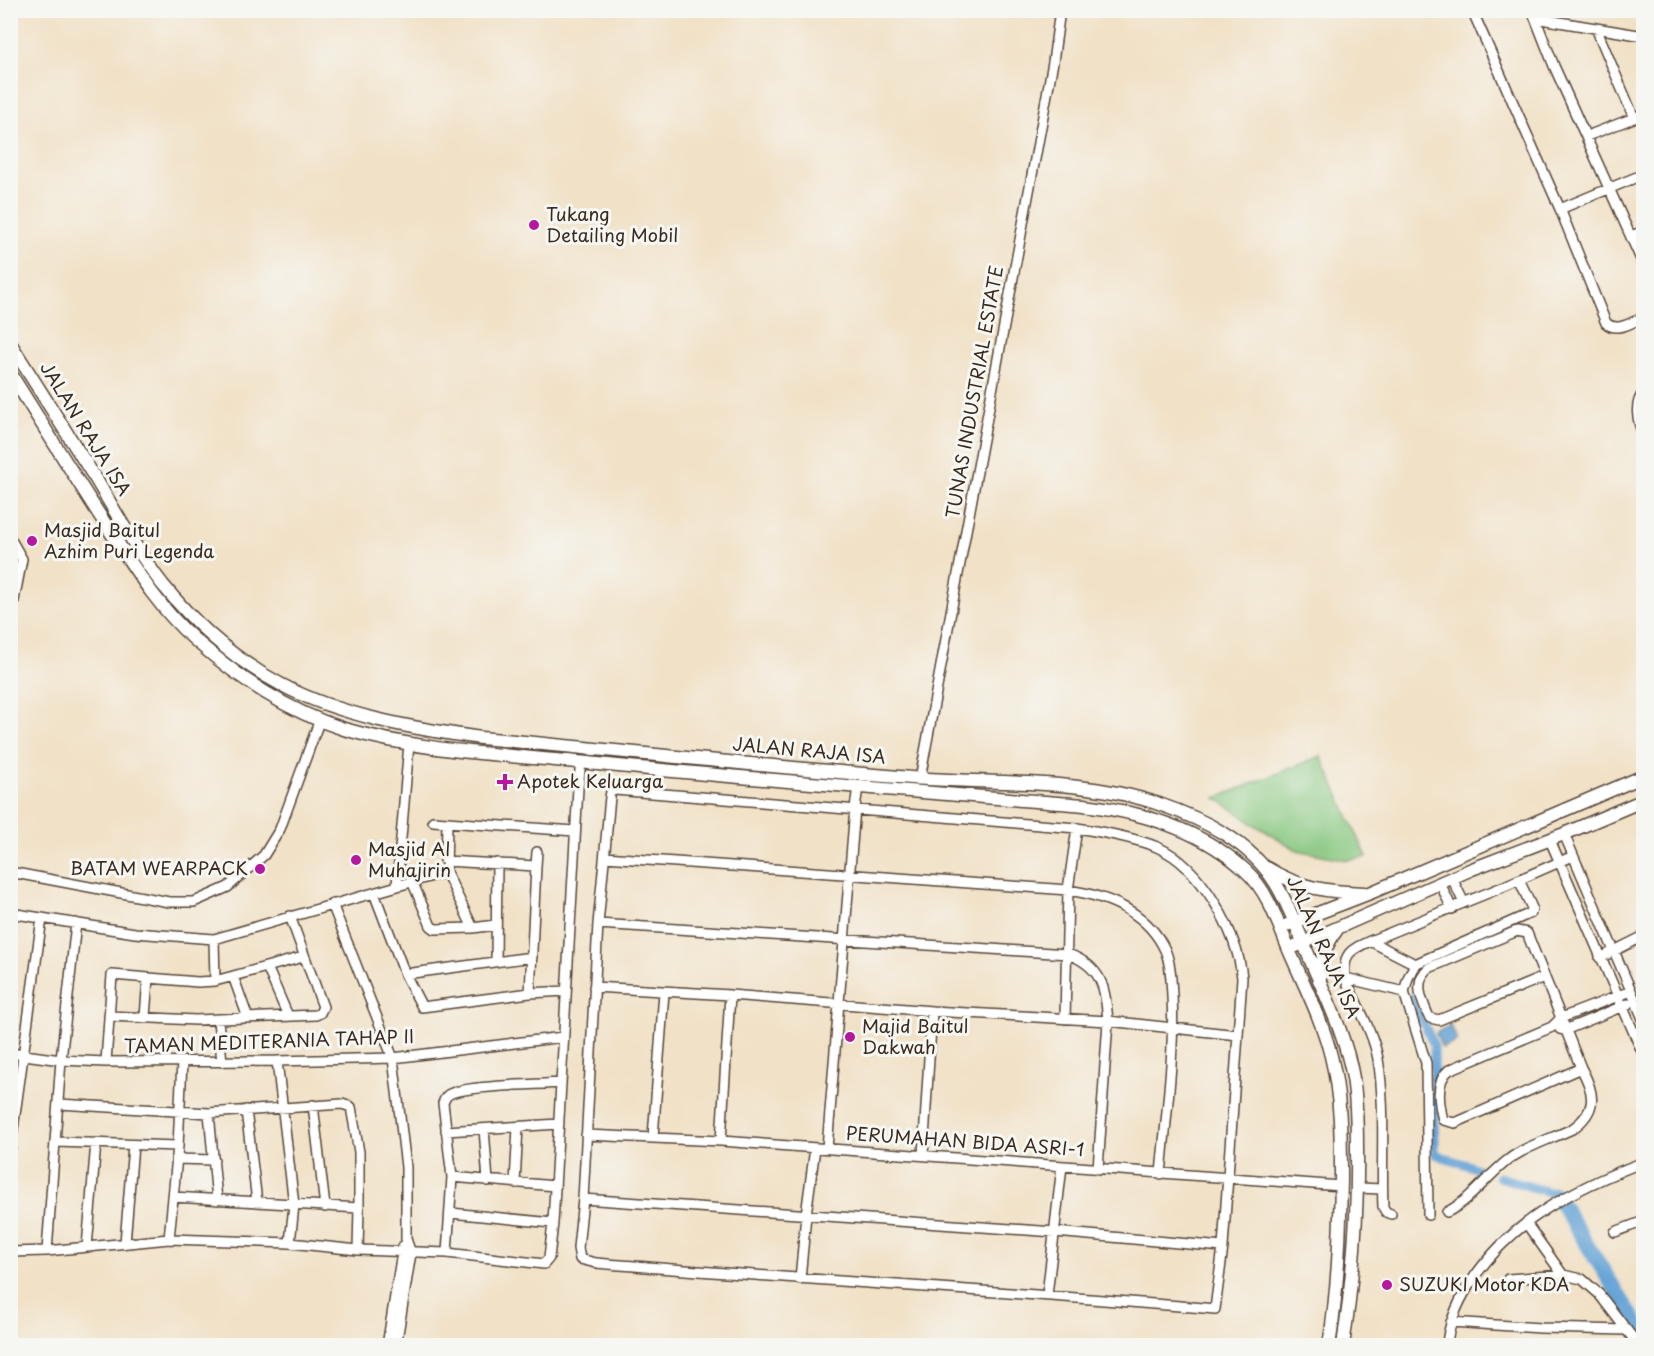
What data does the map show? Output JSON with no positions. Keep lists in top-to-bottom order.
{
  "streets": {
    "main road": ["JALAN RAJA ISA"],
    "street": ["TUNAS INDUSTRIAL ESTATE", "TAMAN MEDITERANIA TAHAP II", "PERUMAHAN BIDA ASRI-1"]
  },
  "crossings": [
    ["TUNAS INDUSTRIAL ESTATE", "JALAN RAJA ISA"],
    ["JALAN RAJA ISA", "PERUMAHAN BIDA ASRI-1"]
  ],
  "places": {
    "other": [
      "Tukang Detailing Mobil",
      "Masjid Baitul Azhim Puri Legenda",
      "Masjid Al Muhajirin",
      "BATAM WEARPACK",
      "Majid Baitul Dakwah",
      "SUZUKI Motor KDA"
    ],
    "health": ["Apotek Keluarga"]
  }
}
